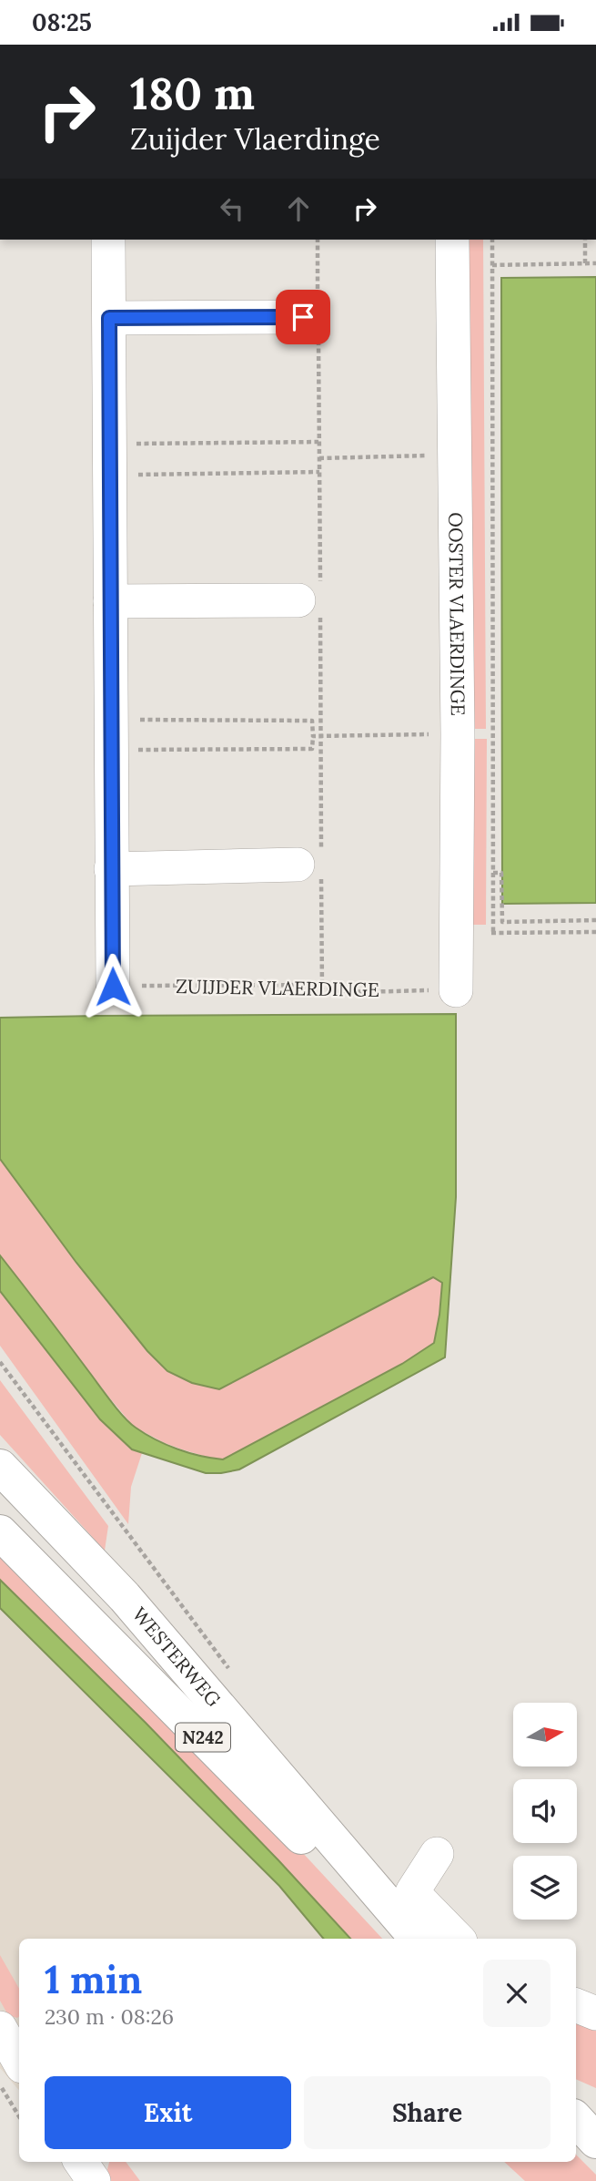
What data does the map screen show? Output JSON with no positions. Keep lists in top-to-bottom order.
{
  "streets": {
    "main road": ["WESTERWEG", "N242"],
    "street": ["OOSTER VLAERDINGE"],
    "path": ["ZUIJDER VLAERDINGE"]
  },
  "north": "right",
  "page": {
    "status": "08:25",
    "turn": ["180 m", "Zuijder Vlaerdinge"],
    "heading": ["1 min", "230 m · 08:26"],
    "buttons": ["Exit", "Share"]
  }
}
